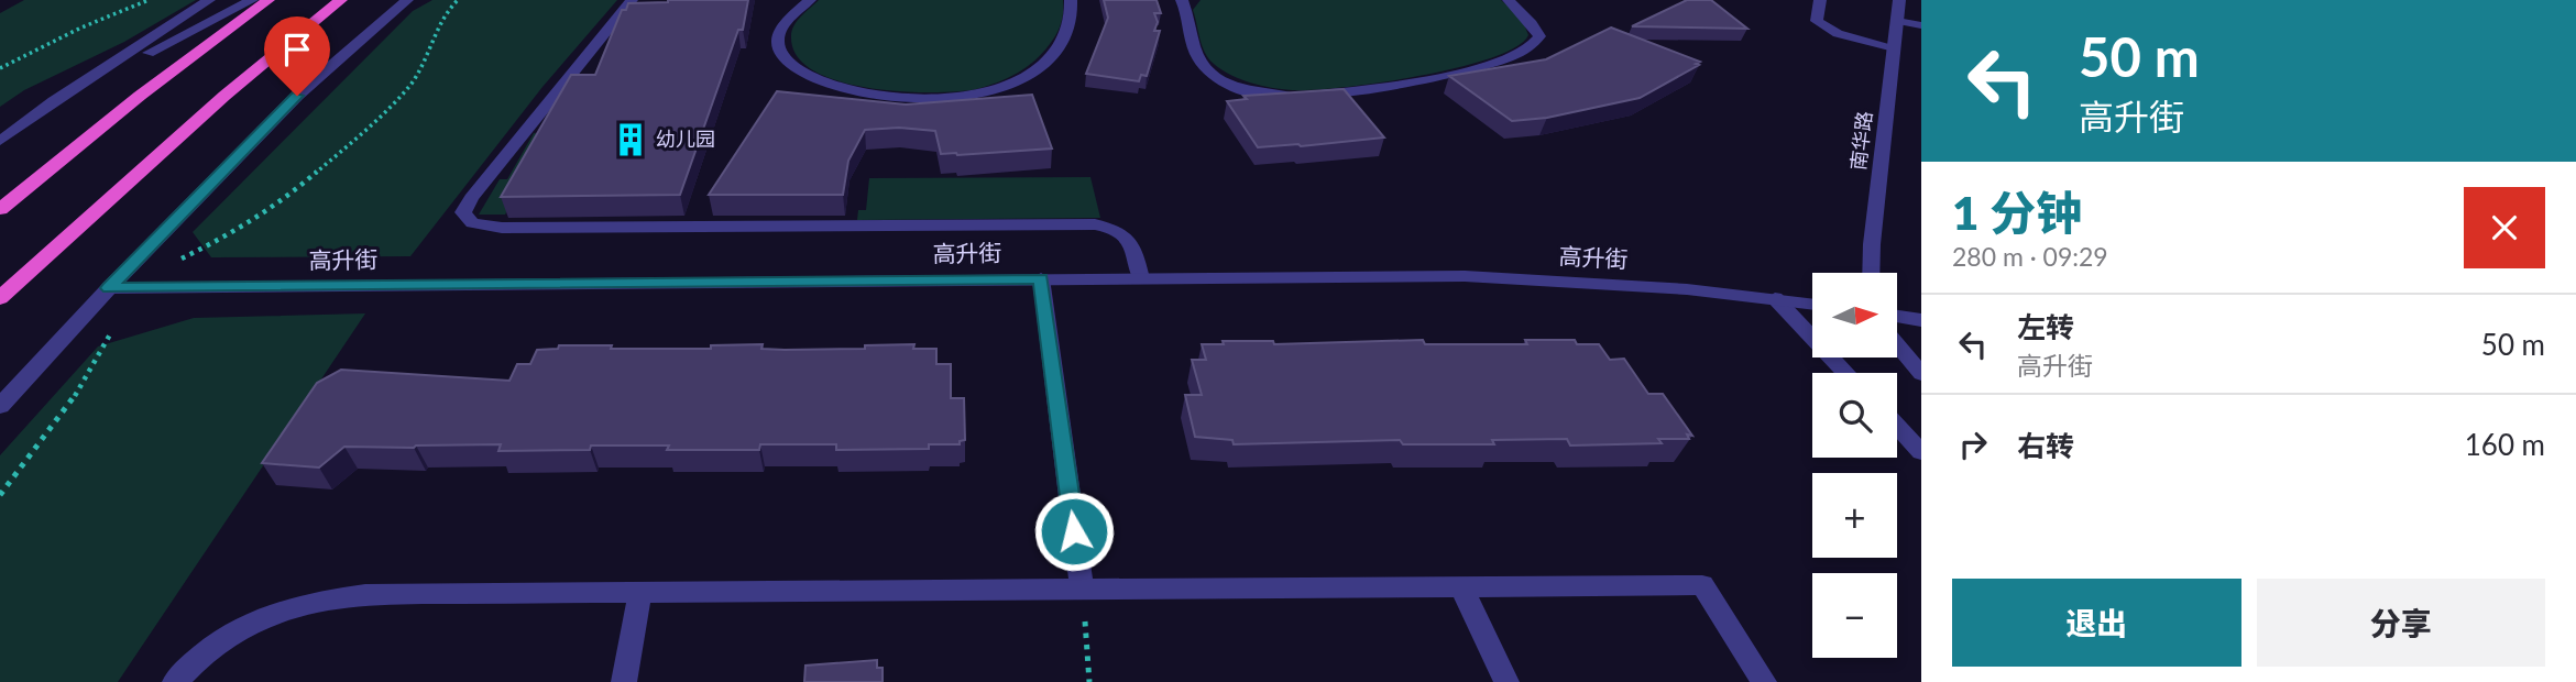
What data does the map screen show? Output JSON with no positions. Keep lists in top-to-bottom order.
{
  "streets": {
    "street": ["南华路", "高升街"]
  },
  "places": {
    "building": ["幼儿园"]
  },
  "north": "right",
  "page": {
    "turn": ["50 m", "高升街"],
    "heading": ["1 分钟", "280 m · 09:29"],
    "map_buttons": ["+", "−"],
    "list": [
      {
        "name": "左转",
        "note": "高升街",
        "value": "50 m"
      },
      {
        "name": "右转",
        "value": "160 m"
      }
    ],
    "buttons": ["退出", "分享"]
  }
}
